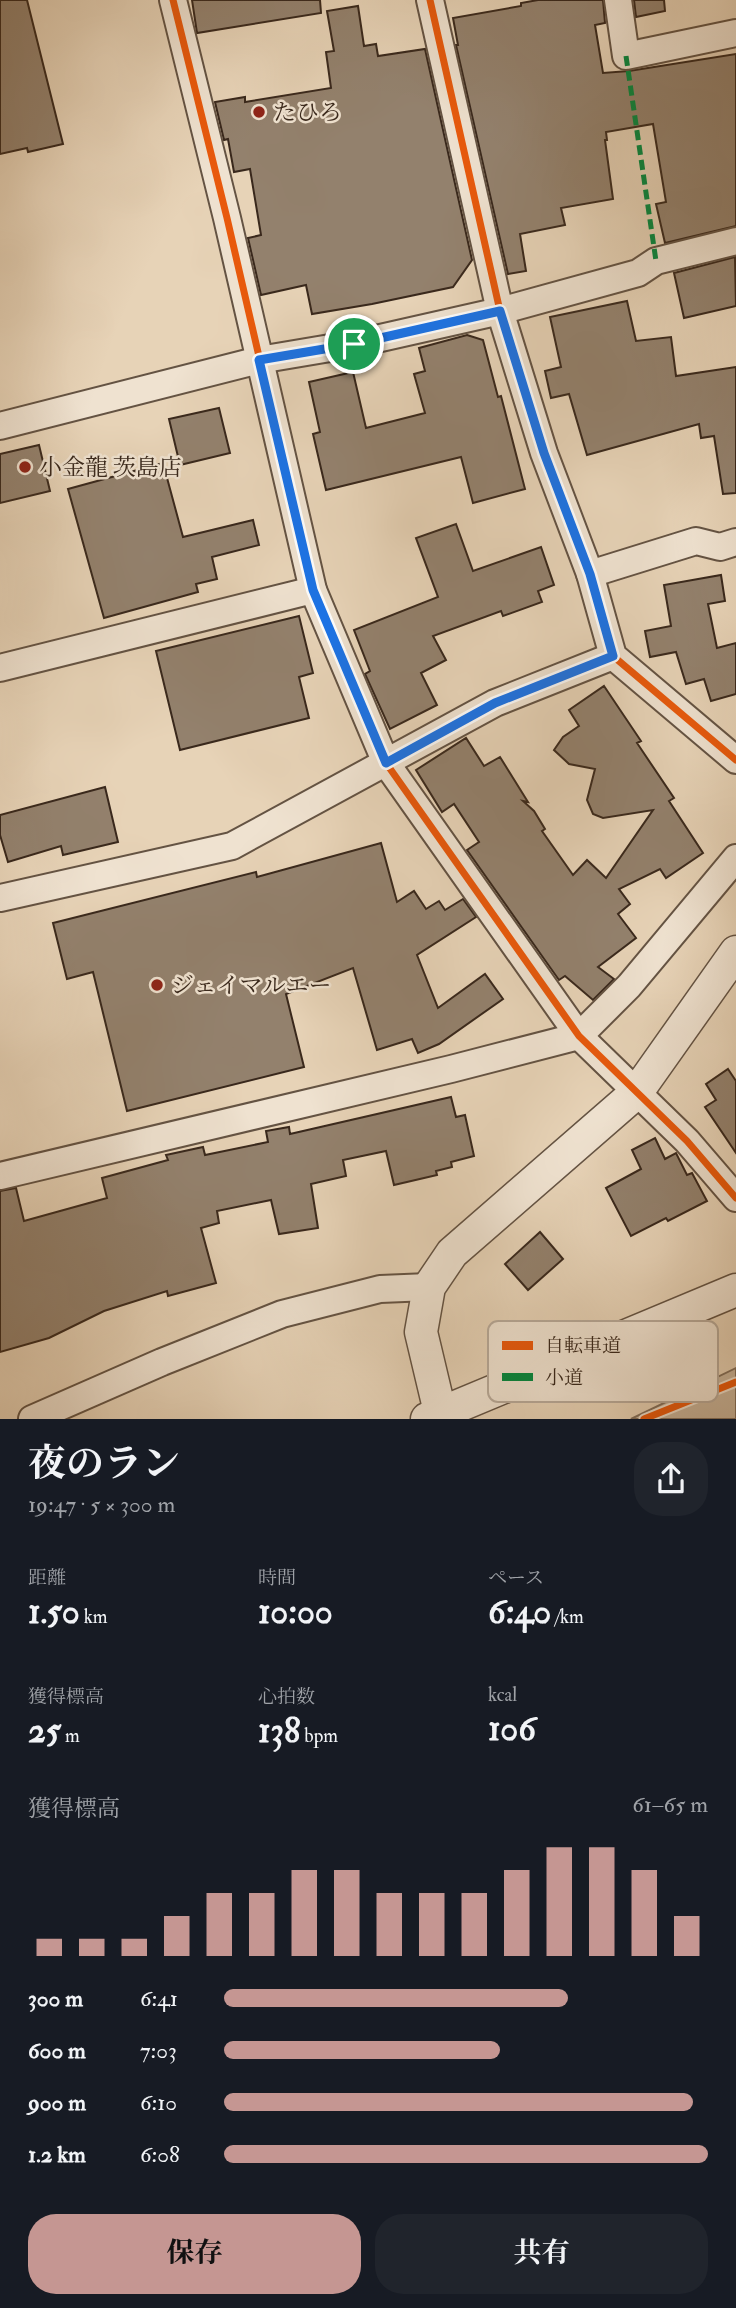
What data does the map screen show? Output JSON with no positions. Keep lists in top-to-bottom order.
{
  "places": ["たひろ", "小金龍 茨島店", "ジェイマルエー"],
  "legend": ["自転車道", "小道"],
  "page": {
    "heading": ["夜のラン", "19:47 · 5 × 300 m"],
    "stats": [
      ["距離", "1.50 km"],
      ["時間", "10:00"],
      ["ペース", "6:40 /km"],
      ["獲得標高", "25 m"],
      ["心拍数", "138 bpm"],
      ["kcal", "106"]
    ],
    "chart": ["獲得標高", "61–65 m"],
    "list": [
      {
        "name": "300 m",
        "note": "6:41"
      },
      {
        "name": "600 m",
        "note": "7:03"
      },
      {
        "name": "900 m",
        "note": "6:10"
      },
      {
        "name": "1.2 km",
        "note": "6:08"
      }
    ],
    "buttons": ["保存", "共有"]
  }
}
